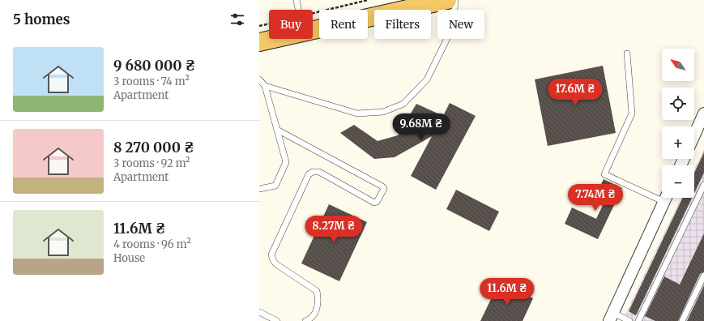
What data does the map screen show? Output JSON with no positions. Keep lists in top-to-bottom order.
{
  "north": "top left",
  "page": {
    "heading": "5 homes",
    "chip": [
      "Buy",
      "Rent",
      "Filters",
      "New"
    ],
    "list": [
      {
        "name": "9 680 000 ₴",
        "note": "3 rooms · 74 m² · Apartment"
      },
      {
        "name": "8 270 000 ₴",
        "note": "3 rooms · 92 m² · Apartment"
      },
      {
        "name": "11.6M ₴",
        "note": "4 rooms · 96 m² · House"
      }
    ],
    "map_buttons": ["+", "−"],
    "price": [
      "17.6M ₴",
      "9.68M ₴",
      "7.74M ₴",
      "8.27M ₴",
      "11.6M ₴"
    ]
  }
}
